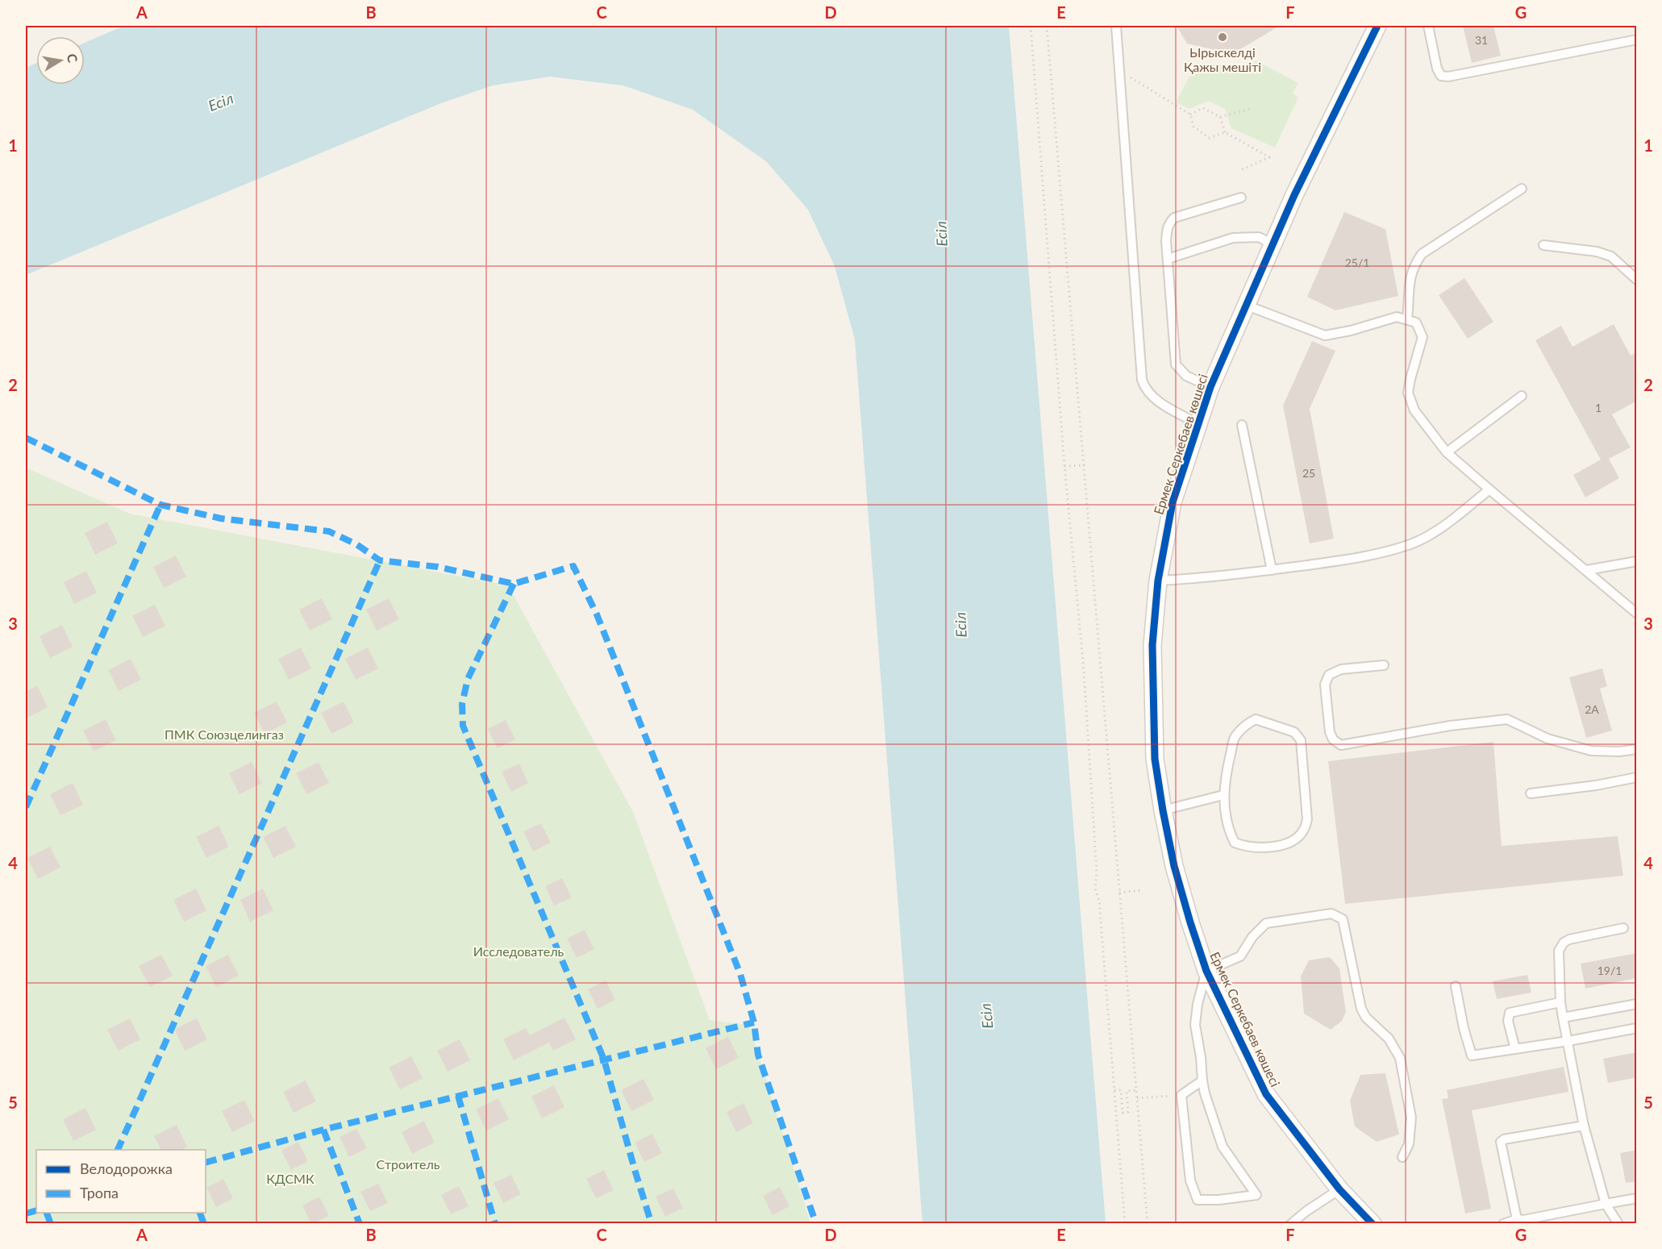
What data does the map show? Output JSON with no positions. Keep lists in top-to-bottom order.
{
  "streets": {
    "street": ["Ермек Серкебаев көшесі"]
  },
  "water": ["Есіл"],
  "parks": [
    "ПМК Союзцелингаз",
    "Исследователь",
    "Строитель",
    "КДСМК"
  ],
  "places": ["Ырыскелді Қажы мешіті"],
  "house_numbers": [
    "31",
    "25/1",
    "1",
    "25",
    "2А",
    "19/1"
  ],
  "legend": ["Велодорожка", "Тропа"],
  "north": "right",
  "grid": {
    "columns": [
      "A",
      "B",
      "C",
      "D",
      "E",
      "F",
      "G"
    ],
    "rows": [
      "1",
      "2",
      "3",
      "4",
      "5"
    ]
  }
}
